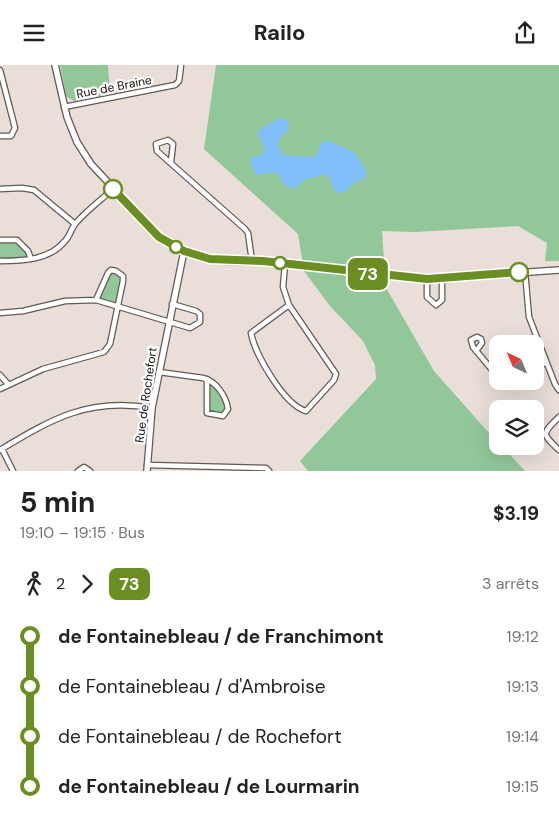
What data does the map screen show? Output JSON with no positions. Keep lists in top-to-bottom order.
{
  "streets": {
    "street": ["Rue de Braine", "Rue de Rochefort"]
  },
  "lines": ["bus line 73"],
  "north": "top left",
  "page": {
    "header": "Railo",
    "on_map": "73",
    "heading": ["5 min", "19:10 – 19:15 · Bus", "$3.19"],
    "legs": ["2", "73", "3 arrêts"],
    "list": [
      {
        "name": "de Fontainebleau / de Franchimont",
        "value": "19:12"
      },
      {
        "name": "de Fontainebleau / d'Ambroise",
        "value": "19:13"
      },
      {
        "name": "de Fontainebleau / de Rochefort",
        "value": "19:14"
      },
      {
        "name": "de Fontainebleau / de Lourmarin",
        "value": "19:15"
      }
    ]
  }
}
